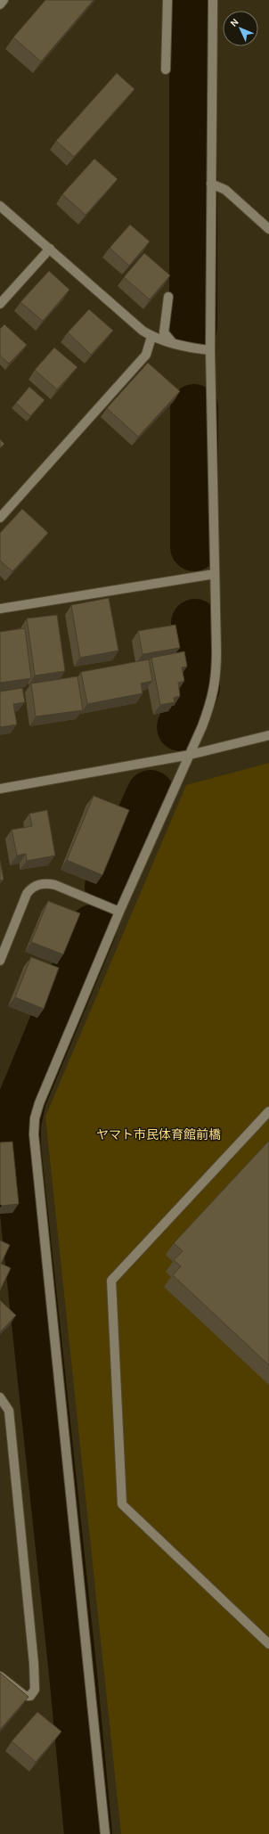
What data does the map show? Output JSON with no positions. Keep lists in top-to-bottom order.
{
  "parks": ["ヤマト市民体育館前橋"],
  "north": "top left"
}
